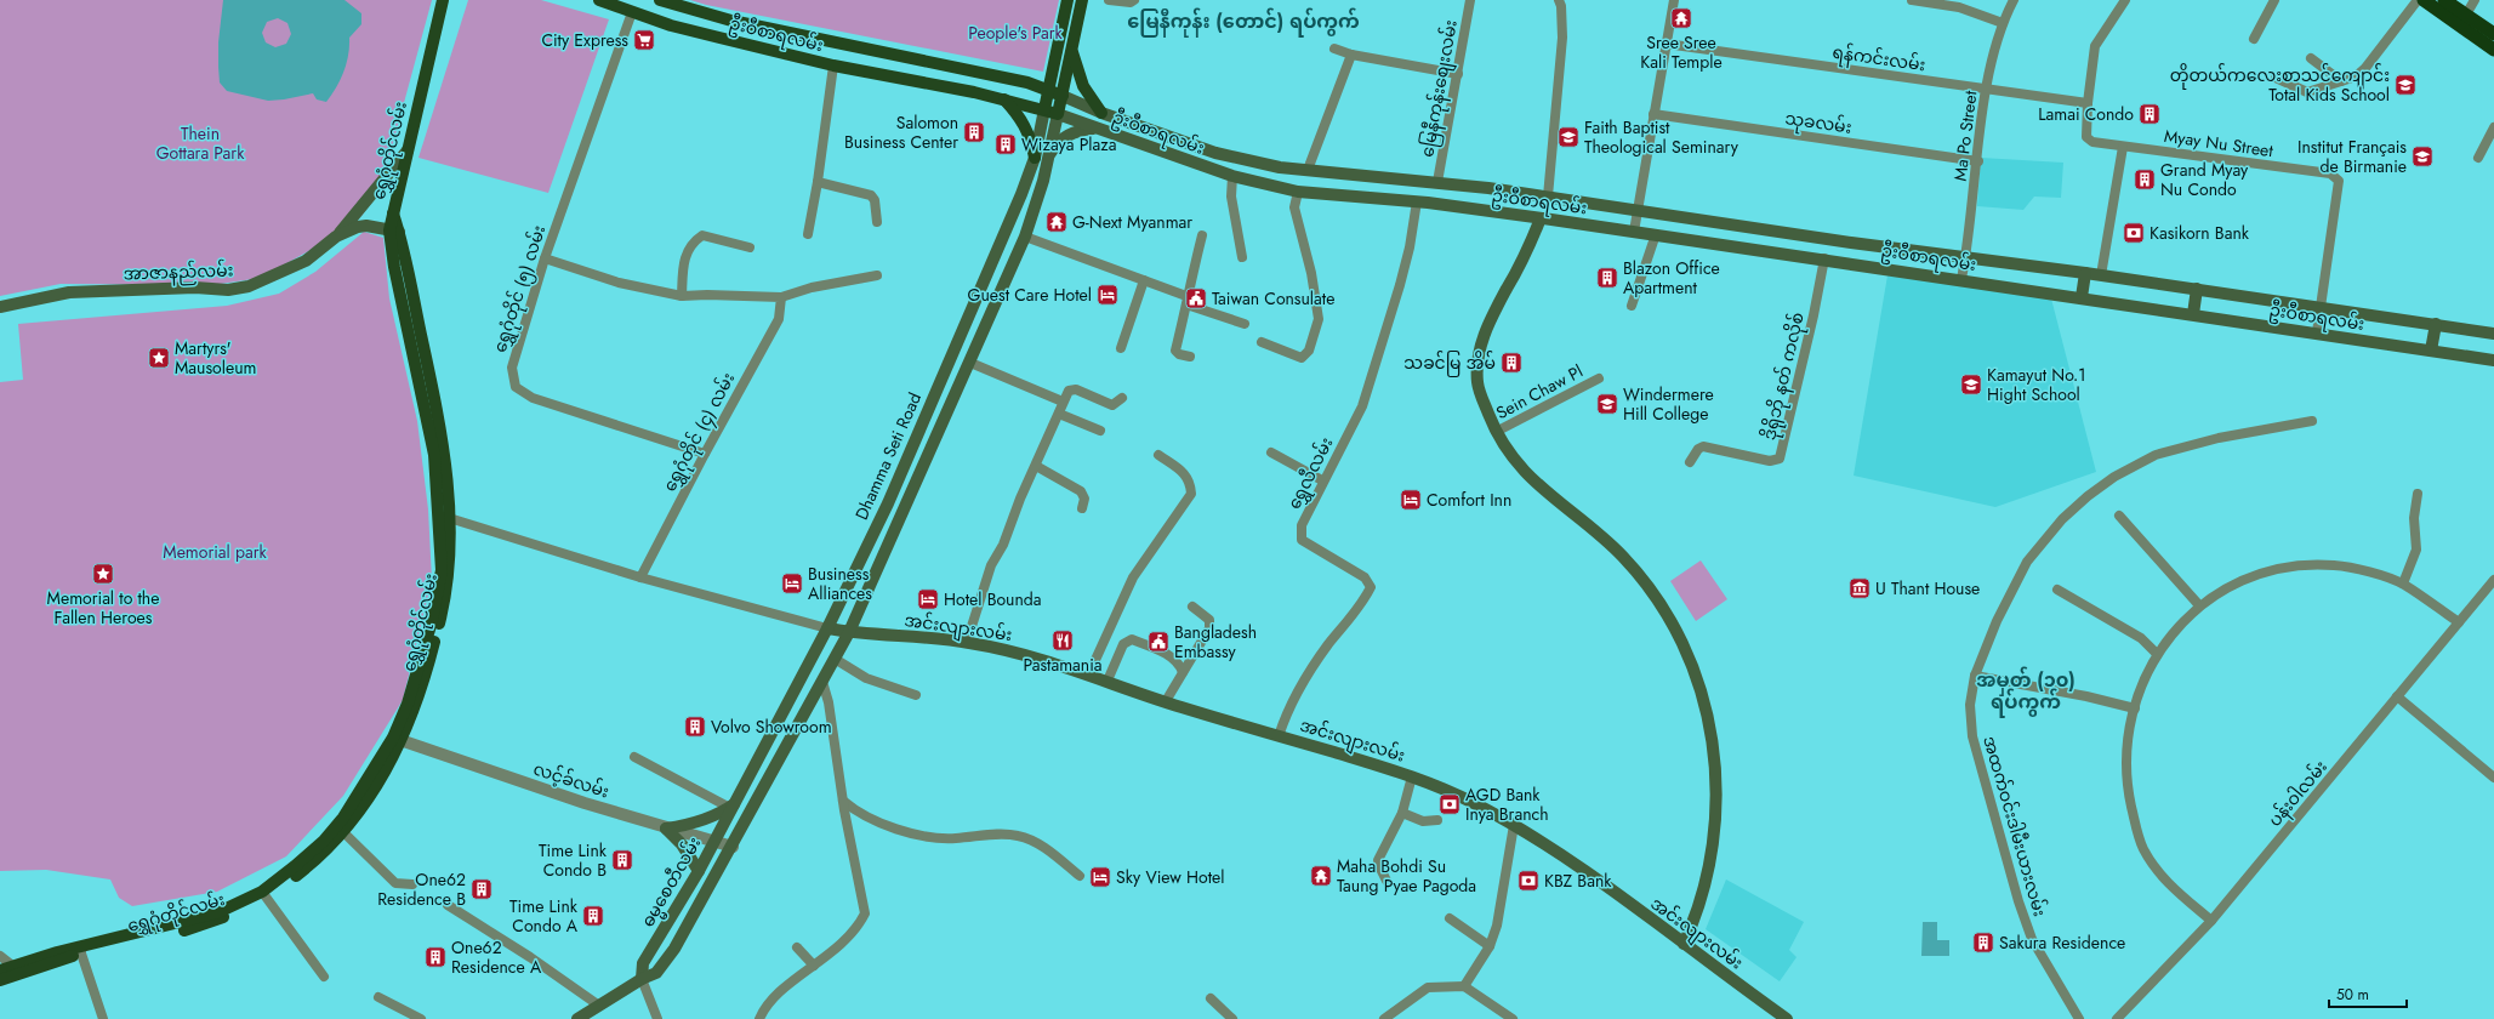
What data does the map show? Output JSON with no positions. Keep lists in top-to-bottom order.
{
  "streets": {
    "main road": [
      "ဦးဝီစာရလမ်း",
      "ရွှေဂုံတိုင်လမ်း",
      "အာဇာနည်လမ်း",
      "Dhamma Seti Road",
      "အင်းလျားလမ်း",
      "ဓမ္မစေတီလမ်း"
    ],
    "street": [
      "ရန်ကင်းလမ်း",
      "မြေနီကုန်းစျေးလမ်း",
      "သုခလမ်း",
      "Ma Po Street",
      "Myay Nu Street",
      "ရွှေဂုံတိုင် (၅) လမ်း",
      "ဒိုရိုဘို နတ် ကလိုစ်",
      "Sein Chaw Pl",
      "ရွှေဂုံတိုင် (၄) လမ်း",
      "ရွှေလီလမ်း",
      "လင့်ခ်လမ်း",
      "ပန်းဝါလမ်း",
      "အထက်ဝင်းဒါမီးယားလမ်း"
    ]
  },
  "crossings": [
    ["ဦးဝီစာရလမ်း", "မြေနီကုန်းစျေးလမ်း"],
    ["ဦးဝီစာရလမ်း", "Ma Po Street"],
    ["ဦးဝီစာရလမ်း", "Myay Nu Street"],
    ["ဦးဝီစာရလမ်း", "ရွှေဂုံတိုင် (၅) လမ်း"],
    ["ဦးဝီစာရလမ်း", "ဒိုရိုဘို နတ် ကလိုစ်"],
    ["ဦးဝီစာရလမ်း", "Dhamma Seti Road"],
    ["ဦးဝီစာရလမ်း", "ရွှေလီလမ်း"],
    ["ရန်ကင်းလမ်း", "Ma Po Street"],
    ["ရန်ကင်းလမ်း", "Myay Nu Street"],
    ["သုခလမ်း", "Ma Po Street"],
    ["ရွှေဂုံတိုင်လမ်း", "အာဇာနည်လမ်း"],
    ["ရွှေဂုံတိုင်လမ်း", "လင့်ခ်လမ်း"],
    ["ရွှေဂုံတိုင် (၅) လမ်း", "ရွှေဂုံတိုင် (၄) လမ်း"],
    ["Dhamma Seti Road", "အင်းလျားလမ်း"],
    ["Dhamma Seti Road", "ဓမ္မစေတီလမ်း"],
    ["ရွှေလီလမ်း", "အင်းလျားလမ်း"],
    ["လင့်ခ်လမ်း", "ဓမ္မစေတီလမ်း"]
  ],
  "districts": ["မြေနီကုန်း (တောင်) ရပ်ကွက်", "အမှတ် (၁၀) ရပ်ကွက်"],
  "parks": ["People's Park", "Thein Gottara Park", "Memorial park"],
  "places": {
    "temple": ["Sree Sree Kali Temple", "G-Next Myanmar", "Maha Bohdi Su Taung Pyae Pagoda"],
    "supermarket": ["City Express"],
    "school or university": [
      "တိုတယ်ကလေးစာသင်ကျောင်း Total Kids School",
      "Faith Baptist Theological Seminary",
      "Institut Français de Birmanie",
      "Kamayut No.1 Hight School",
      "Windermere Hill College"
    ],
    "building": [
      "Lamai Condo",
      "Salomon Business Center",
      "Wizaya Plaza",
      "Grand Myay Nu Condo",
      "Blazon Office Apartment",
      "သခင်မြ အိမ်",
      "Volvo Showroom",
      "Time Link Condo B",
      "One62 Residence B",
      "Time Link Condo A",
      "Sakura Residence",
      "One62 Residence A"
    ],
    "bank": ["Kasikorn Bank", "AGD Bank Inya Branch", "KBZ Bank"],
    "hotel": [
      "Guest Care Hotel",
      "Comfort Inn",
      "Business Alliances",
      "Hotel Bounda",
      "Sky View Hotel"
    ],
    "public building": ["Taiwan Consulate", "Bangladesh Embassy"],
    "place": ["Martyrs' Mausoleum", "Memorial to the Fallen Heroes"],
    "museum": ["U Thant House"],
    "restaurant": ["Pastamania"]
  },
  "scale_bar": "50 m"
}
